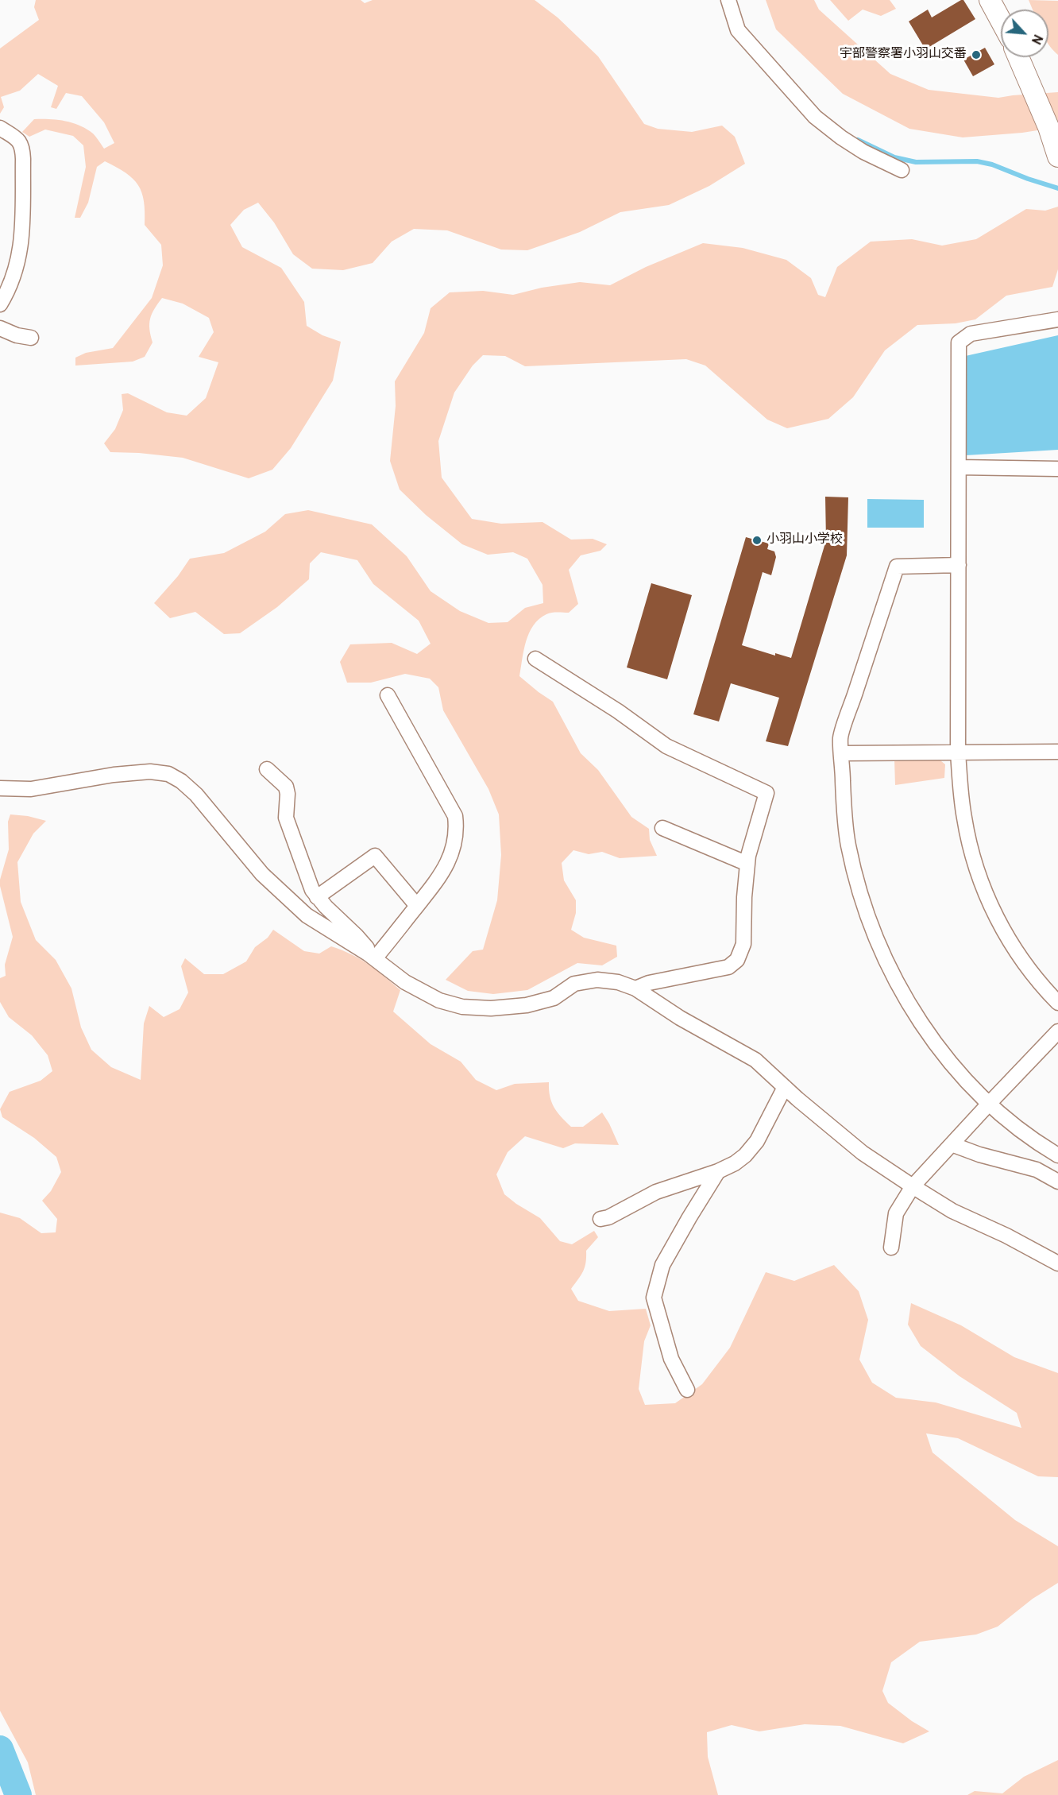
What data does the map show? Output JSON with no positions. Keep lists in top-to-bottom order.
{
  "places": ["宇部警察署小羽山交番", "小羽山小学校"],
  "north": "bottom right"
}
